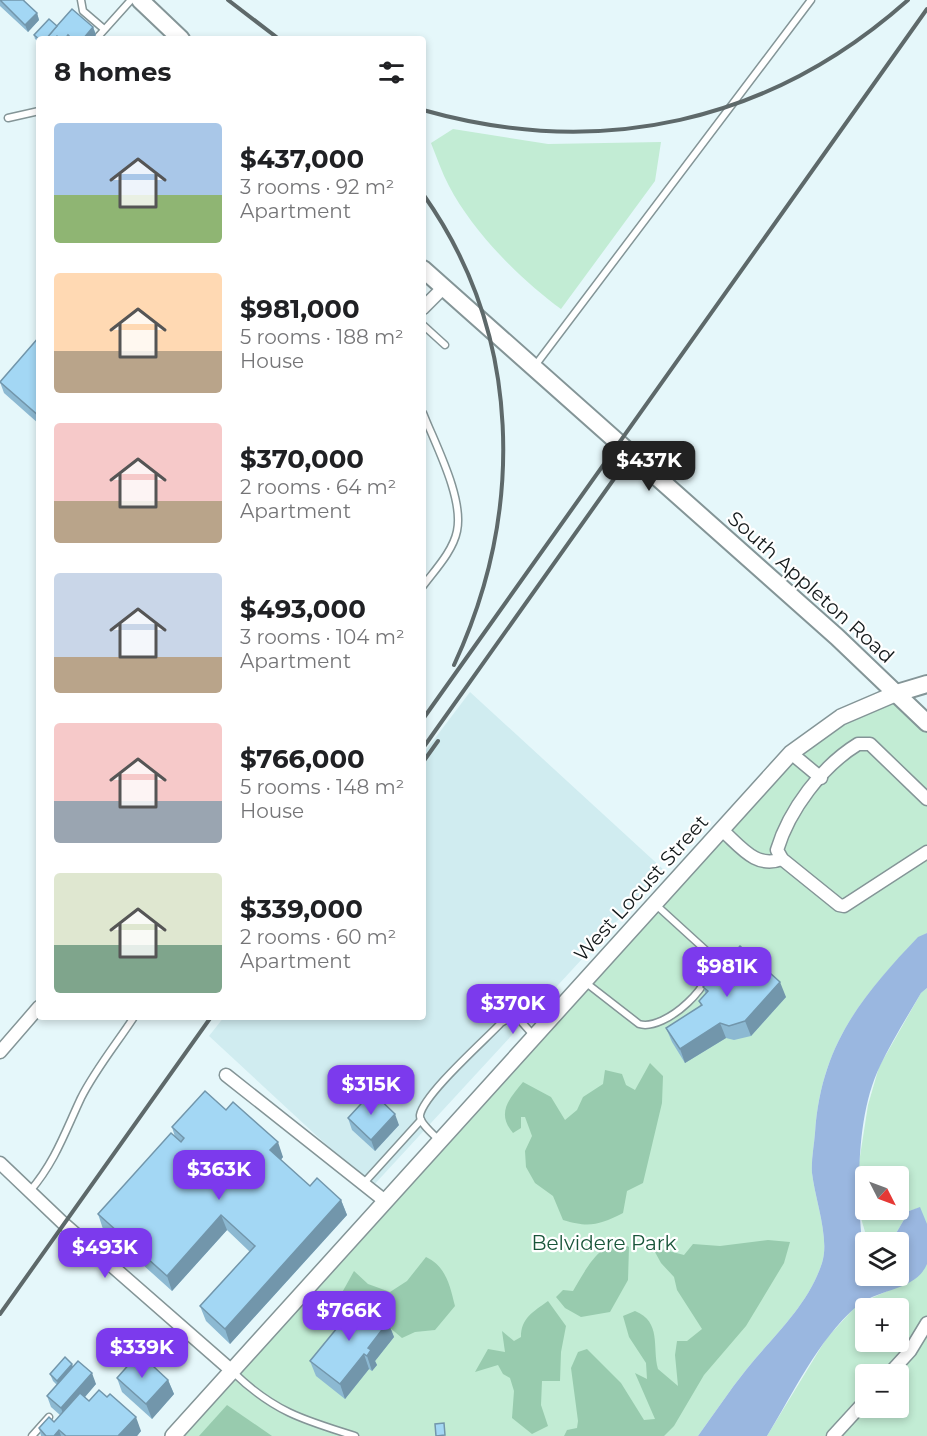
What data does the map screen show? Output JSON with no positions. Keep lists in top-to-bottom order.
{
  "streets": {
    "main road": ["South Appleton Road"],
    "street": ["West Locust Street"]
  },
  "crossings": [
    ["South Appleton Road", "West Locust Street"]
  ],
  "parks": ["Belvidere Park"],
  "north": "bottom right",
  "page": {
    "heading": "8 homes",
    "list": [
      {
        "name": "$437,000",
        "note": "3 rooms · 92 m² · Apartment"
      },
      {
        "name": "$981,000",
        "note": "5 rooms · 188 m² · House"
      },
      {
        "name": "$370,000",
        "note": "2 rooms · 64 m² · Apartment"
      },
      {
        "name": "$493,000",
        "note": "3 rooms · 104 m² · Apartment"
      },
      {
        "name": "$766,000",
        "note": "5 rooms · 148 m² · House"
      },
      {
        "name": "$339,000",
        "note": "2 rooms · 60 m² · Apartment"
      }
    ],
    "price": [
      "$437K",
      "$981K",
      "$370K",
      "$315K",
      "$363K",
      "$493K",
      "$766K",
      "$339K"
    ],
    "map_buttons": ["+", "−"]
  }
}
